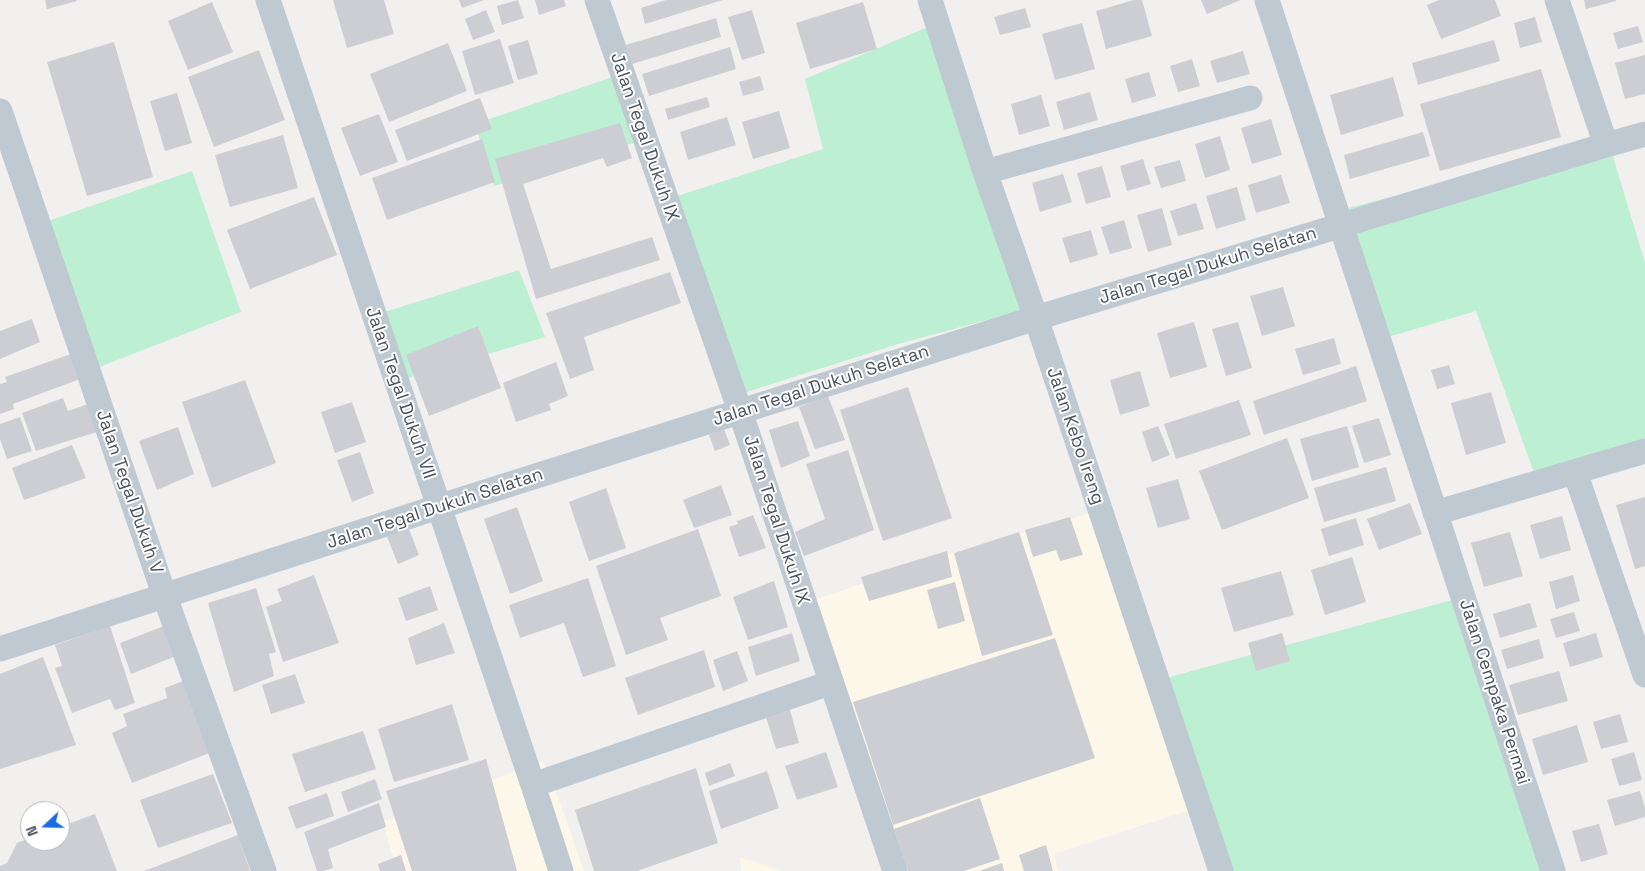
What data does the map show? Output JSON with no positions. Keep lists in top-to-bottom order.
{
  "streets": {
    "street": [
      "Jalan Tegal Dukuh IX",
      "Jalan Tegal Dukuh Selatan",
      "Jalan Tegal Dukuh VII",
      "Jalan Kebo Ireng",
      "Jalan Tegal Dukuh V",
      "Jalan Cempaka Permai"
    ]
  },
  "crossings": [
    ["Jalan Tegal Dukuh IX", "Jalan Tegal Dukuh Selatan"],
    ["Jalan Tegal Dukuh Selatan", "Jalan Tegal Dukuh VII"],
    ["Jalan Tegal Dukuh Selatan", "Jalan Kebo Ireng"],
    ["Jalan Tegal Dukuh Selatan", "Jalan Tegal Dukuh V"],
    ["Jalan Tegal Dukuh Selatan", "Jalan Cempaka Permai"]
  ],
  "north": "left"
}
